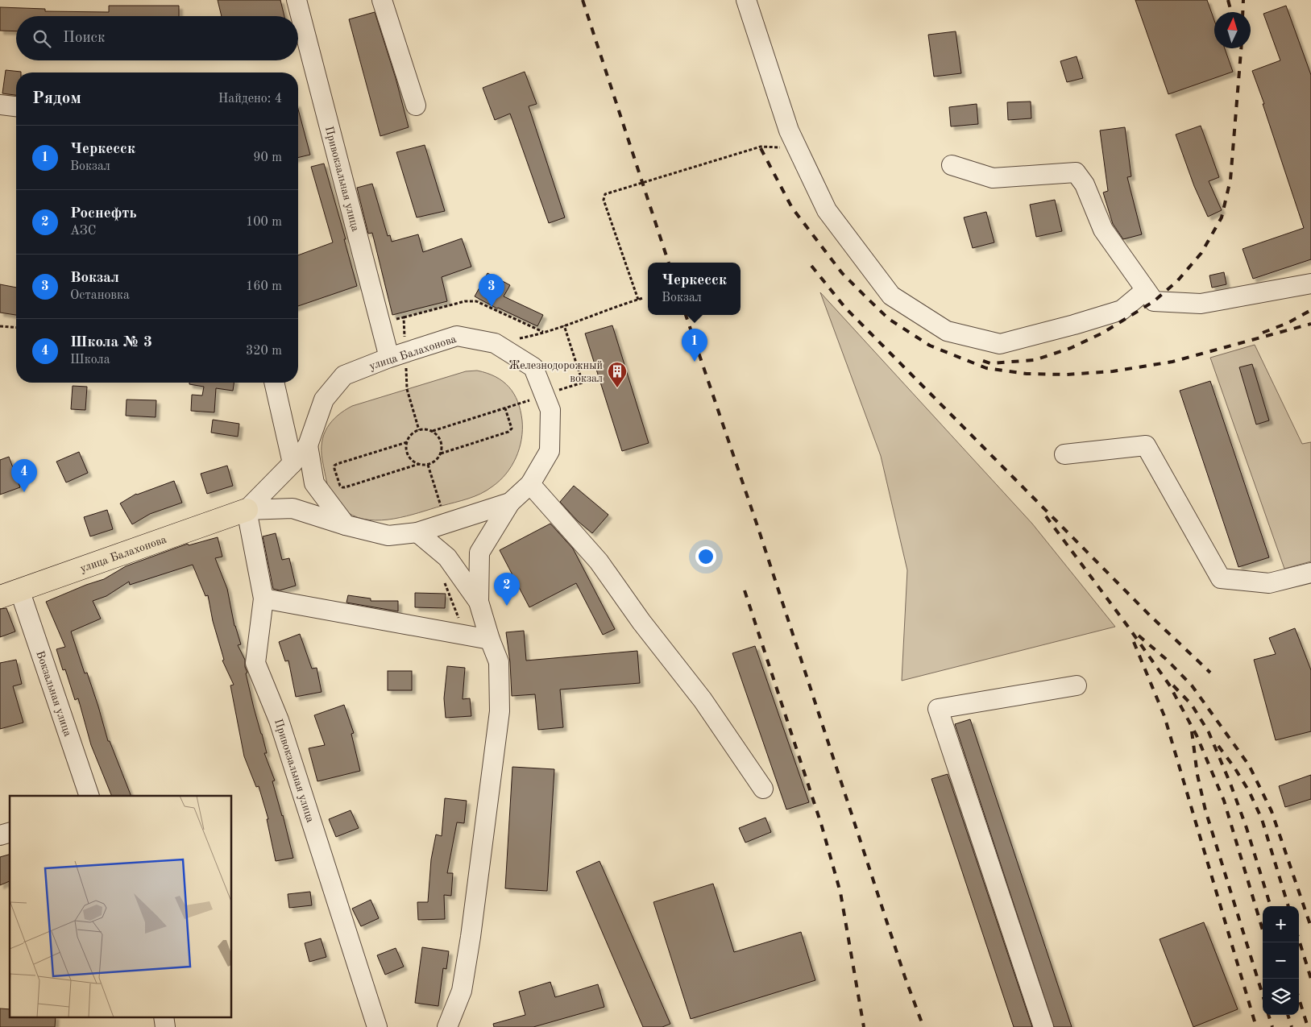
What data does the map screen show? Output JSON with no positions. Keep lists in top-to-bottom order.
{
  "streets": {
    "main road": ["улица Балахонова"],
    "street": ["Привокзальная улица", "Вокзальная улица"]
  },
  "crossings": [
    ["Привокзальная улица", "улица Балахонова"],
    ["улица Балахонова", "Вокзальная улица"]
  ],
  "places": {
    "building": ["Железнодорожный вокзал"]
  },
  "north": "top",
  "page": {
    "search": "Поиск",
    "heading": ["Рядом", "Найдено: 4"],
    "list": [
      {
        "mark": "1",
        "name": "Черкесск",
        "note": "Вокзал",
        "value": "90 m"
      },
      {
        "mark": "2",
        "name": "Роснефть",
        "note": "АЗС",
        "value": "100 m"
      },
      {
        "mark": "3",
        "name": "Вокзал",
        "note": "Остановка",
        "value": "160 m"
      },
      {
        "mark": "4",
        "name": "Школа № 3",
        "note": "Школа",
        "value": "320 m"
      }
    ],
    "popup": ["Черкесск", "Вокзал"],
    "pins": [
      "3",
      "1",
      "4",
      "2"
    ],
    "map_buttons": ["+", "−"]
  }
}
